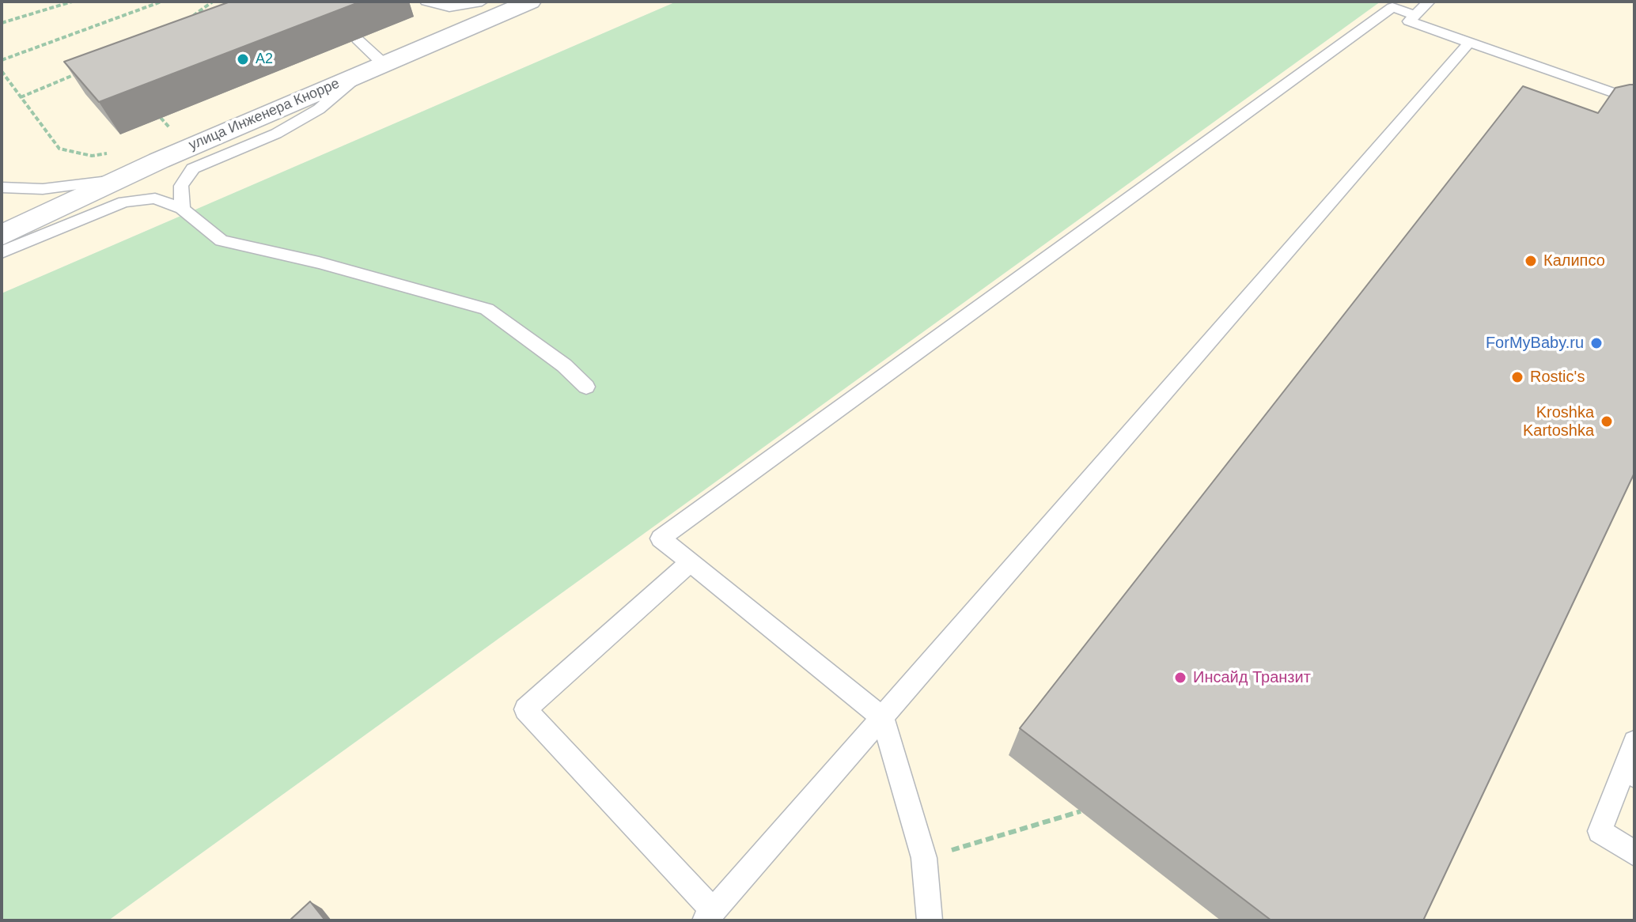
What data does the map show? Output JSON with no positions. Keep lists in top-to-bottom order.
{
  "streets": {
    "street": ["улица Инженера Кнорре"]
  },
  "places": [
    "А2",
    "Калипсо",
    "ForMyBaby.ru",
    "Rostic's",
    "Kroshka Kartoshka",
    "Инсайд Транзит"
  ]
}
